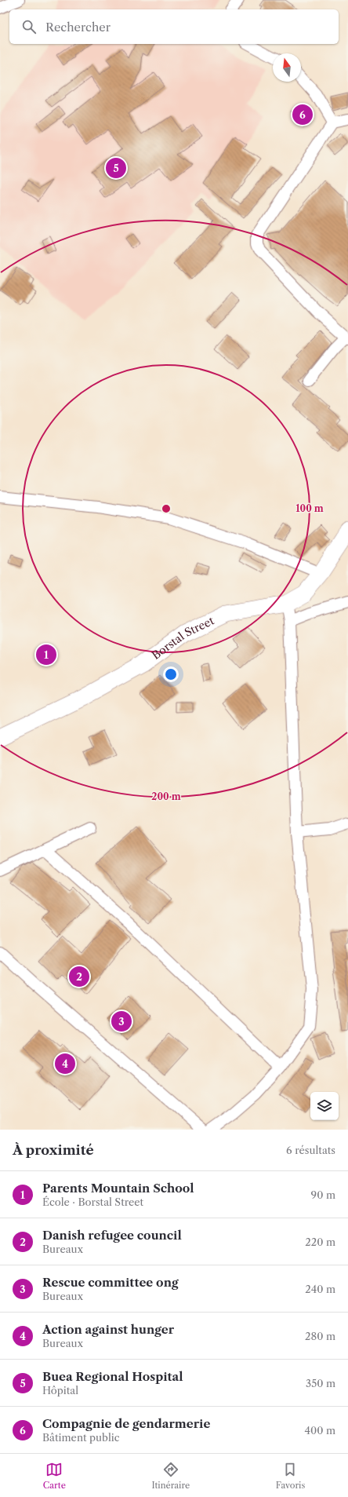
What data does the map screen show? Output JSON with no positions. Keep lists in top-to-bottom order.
{
  "streets": {
    "street": ["Borstal Street"]
  },
  "north": "top",
  "page": {
    "search": "Rechercher",
    "pins": [
      "6",
      "5",
      "1",
      "2",
      "3",
      "4"
    ],
    "heading": ["À proximité", "6 résultats"],
    "list": [
      {
        "mark": "1",
        "name": "Parents Mountain School",
        "note": "École · Borstal Street",
        "value": "90 m"
      },
      {
        "mark": "2",
        "name": "Danish refugee council",
        "note": "Bureaux",
        "value": "220 m"
      },
      {
        "mark": "3",
        "name": "Rescue committee ong",
        "note": "Bureaux",
        "value": "240 m"
      },
      {
        "mark": "4",
        "name": "Action against hunger",
        "note": "Bureaux",
        "value": "280 m"
      },
      {
        "mark": "5",
        "name": "Buea Regional Hospital",
        "note": "Hôpital",
        "value": "350 m"
      },
      {
        "mark": "6",
        "name": "Compagnie de gendarmerie",
        "note": "Bâtiment public",
        "value": "400 m"
      }
    ],
    "nav": ["Carte", "Itinéraire", "Favoris"]
  },
  "rings": ["100 m", "200 m"]
}
